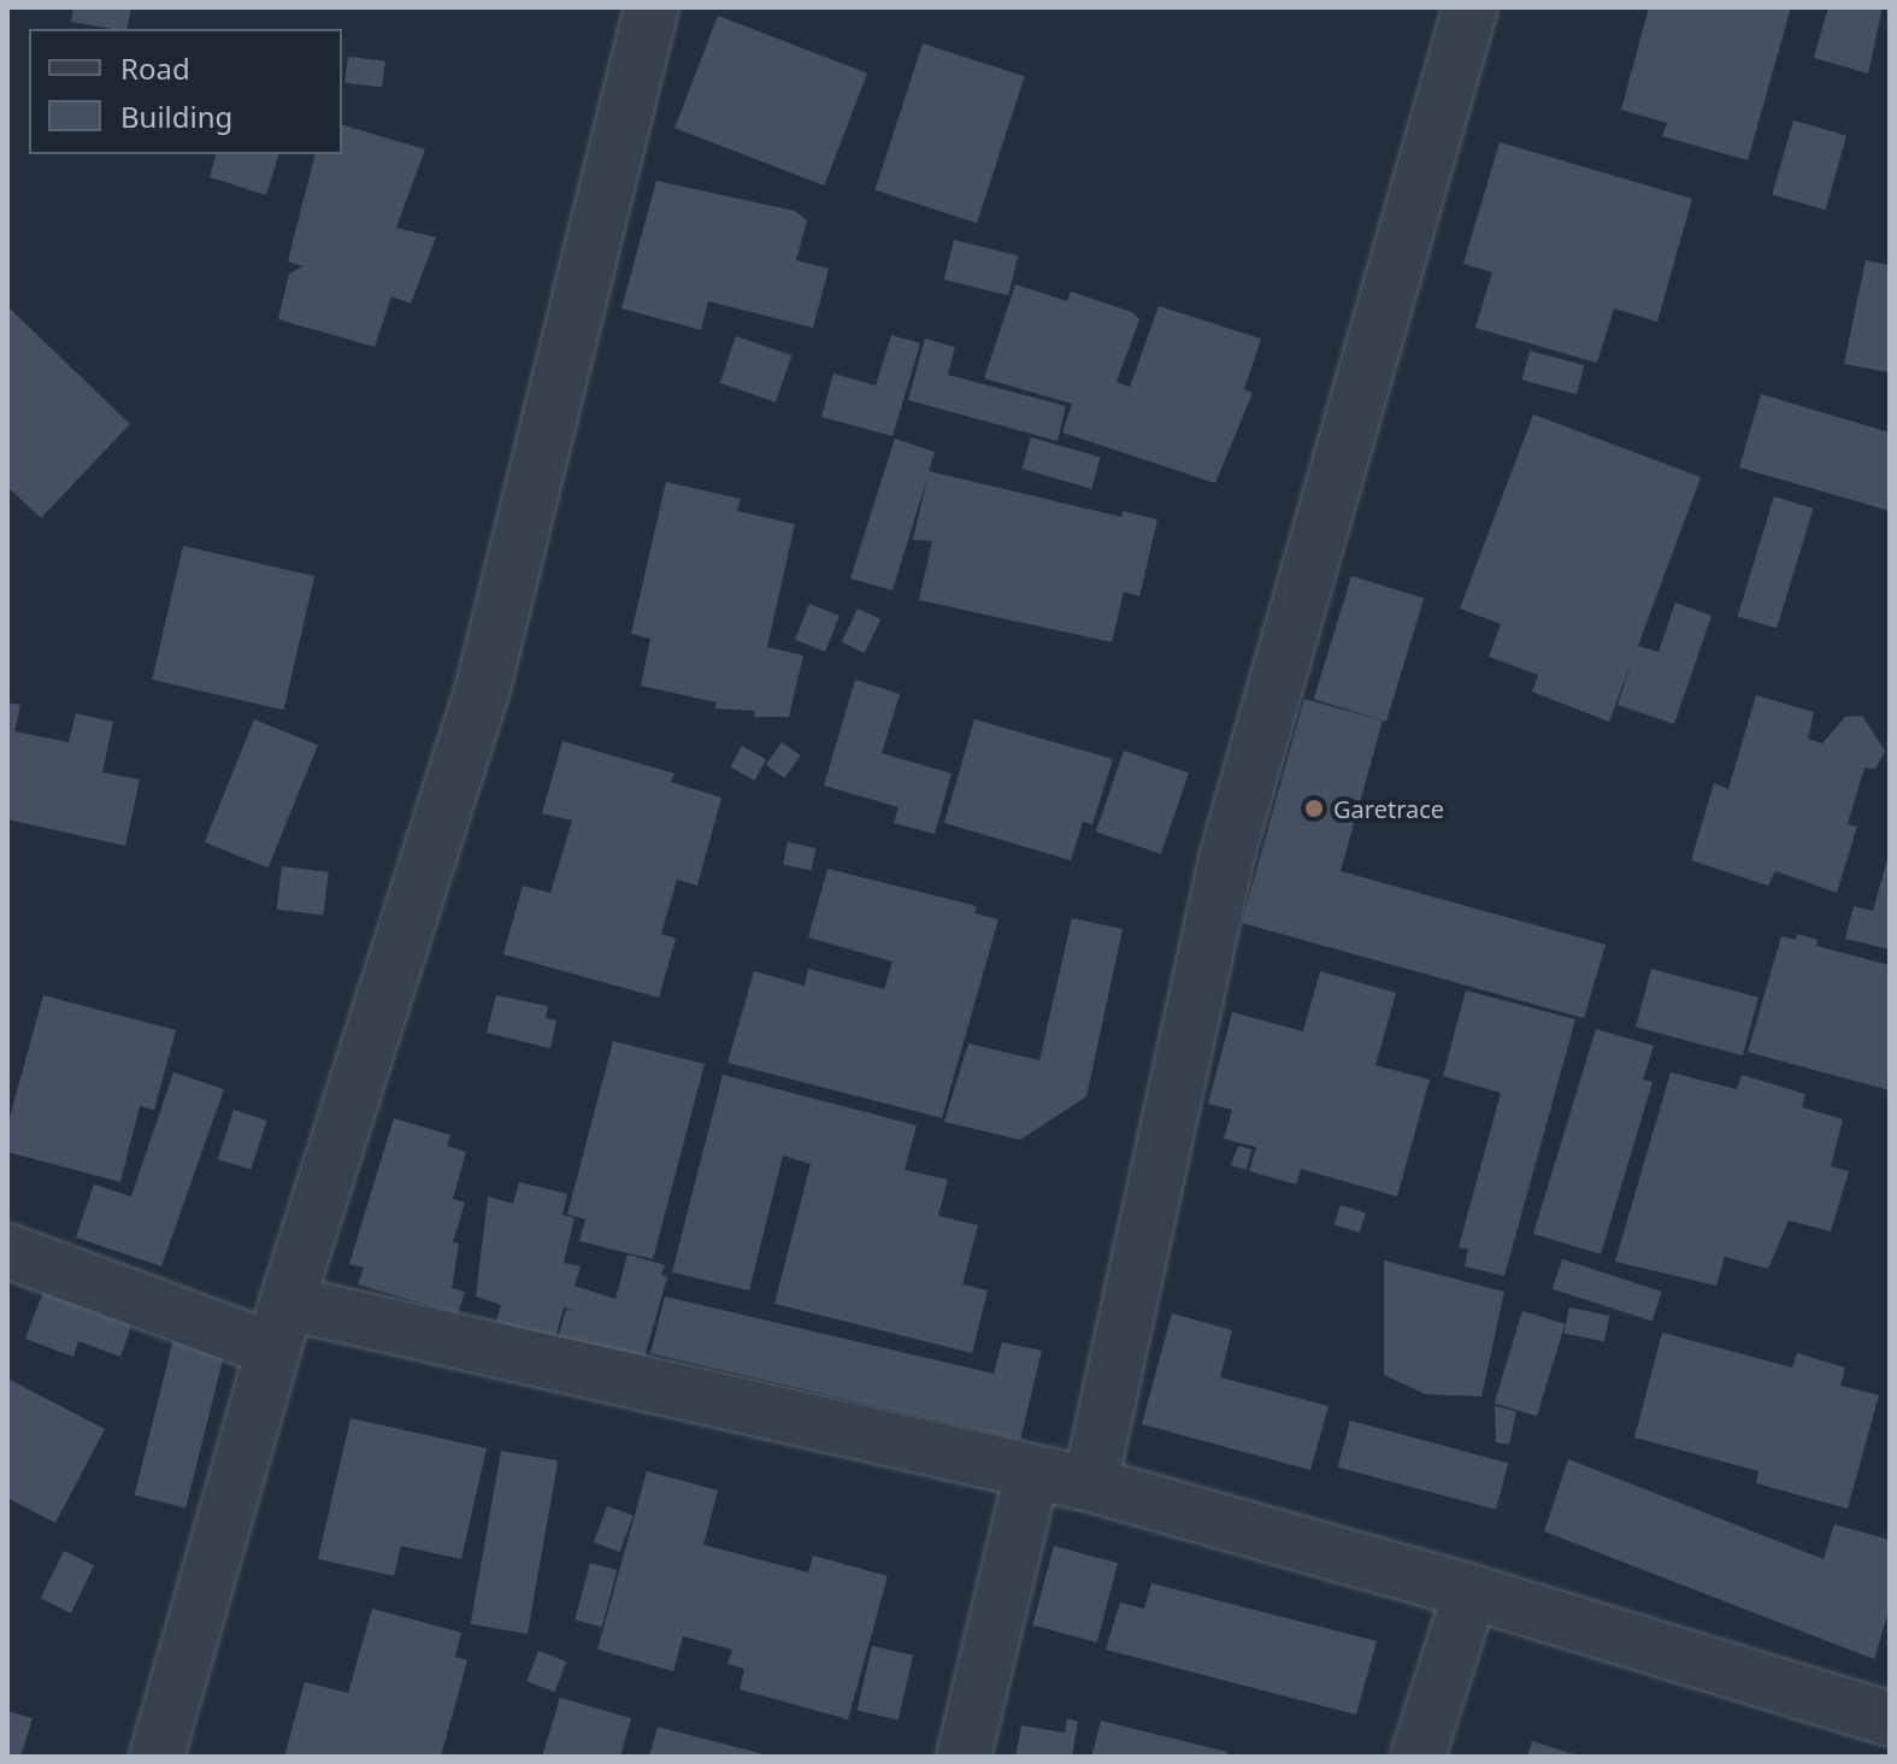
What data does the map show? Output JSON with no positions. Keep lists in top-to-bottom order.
{
  "places": ["Garetrace"],
  "legend": ["Road", "Building"]
}
